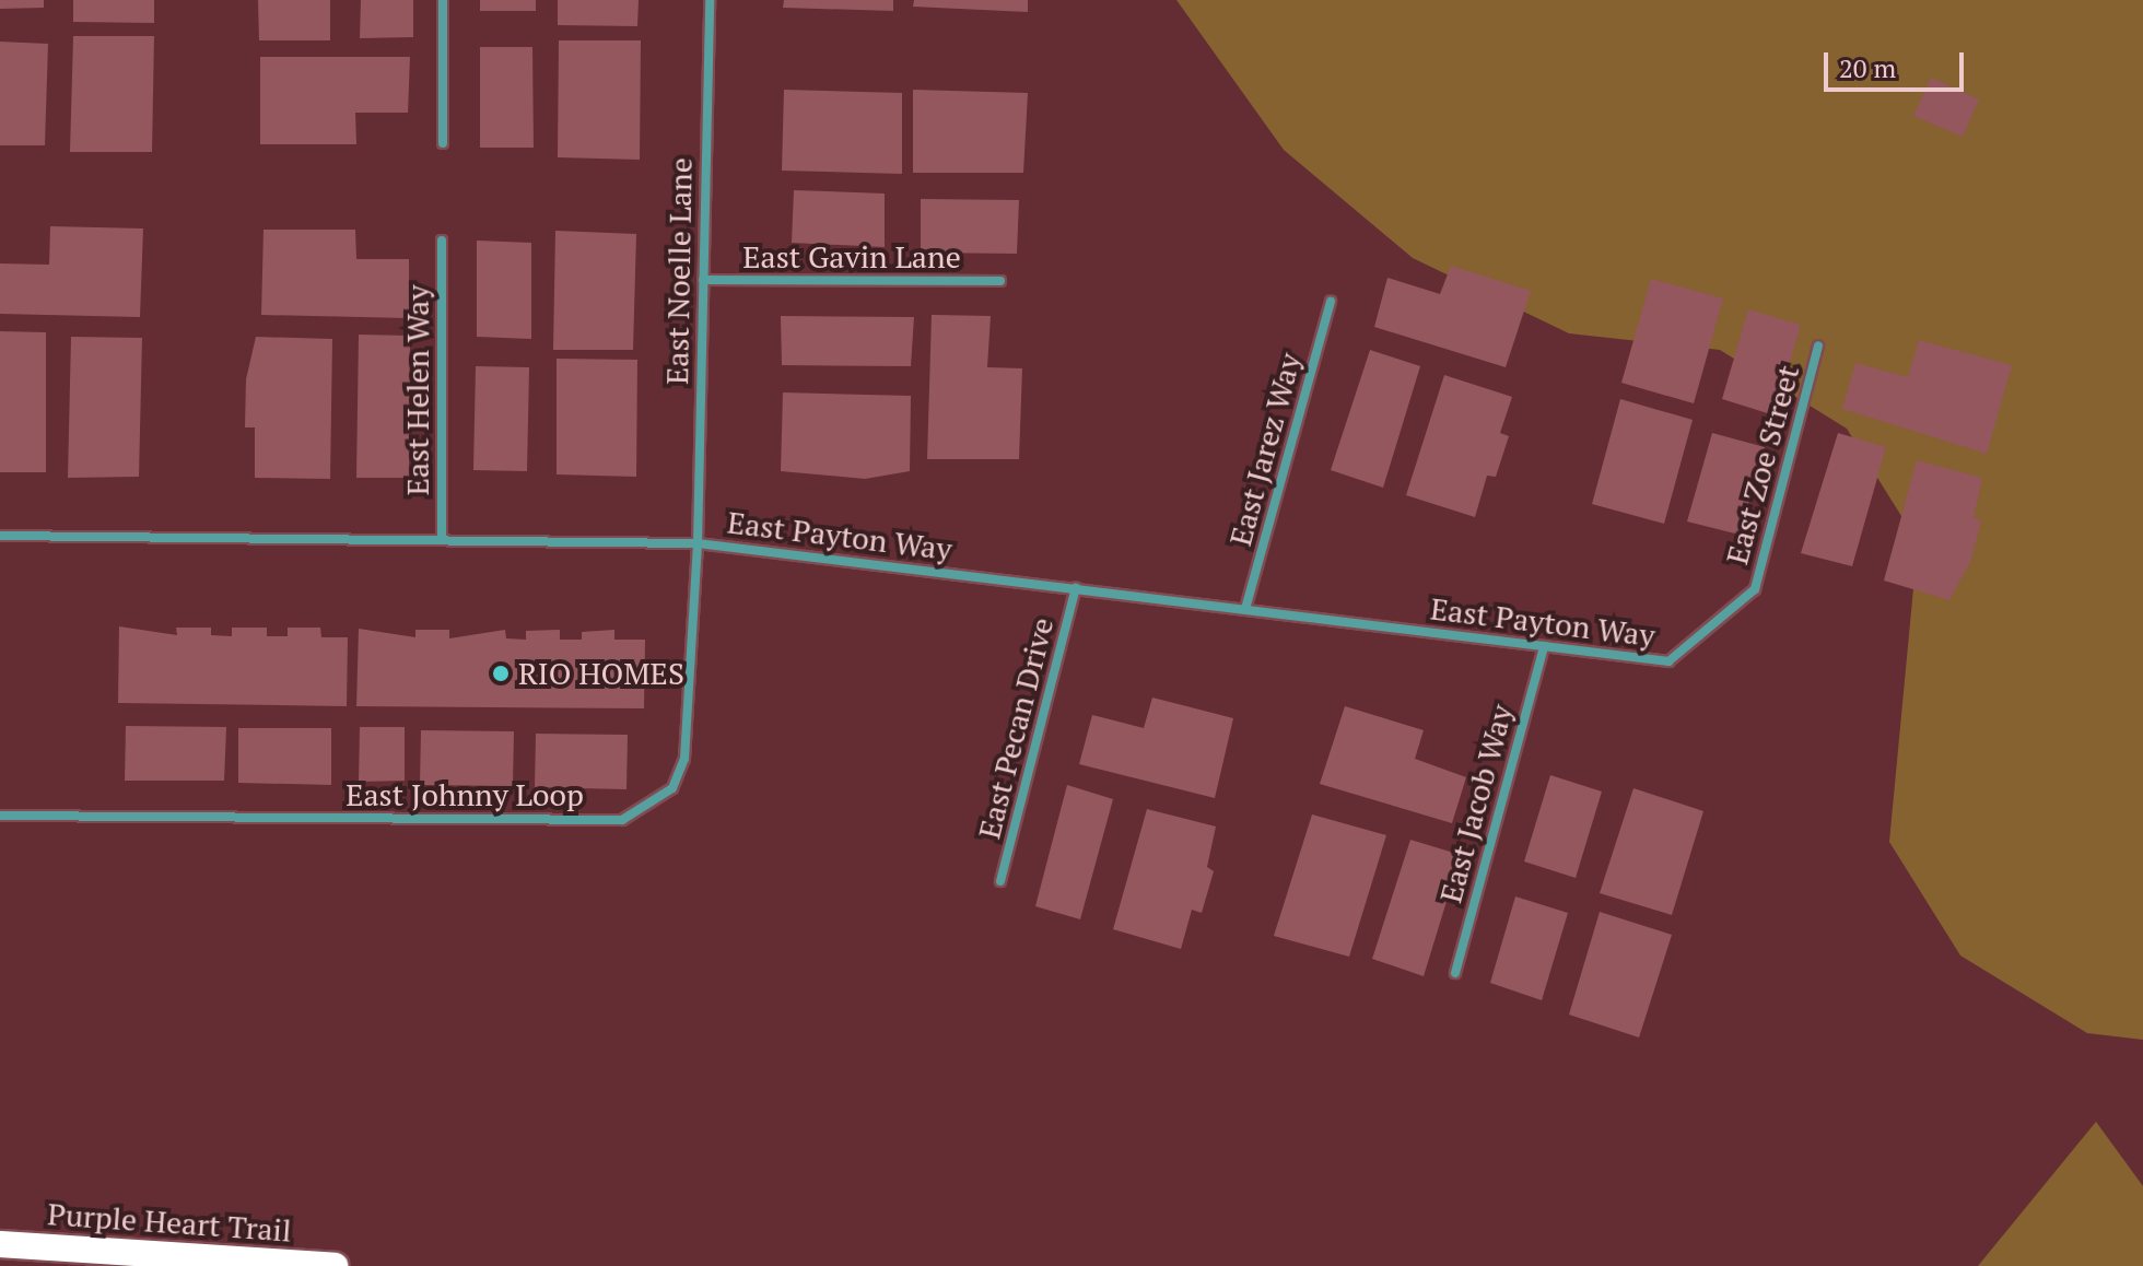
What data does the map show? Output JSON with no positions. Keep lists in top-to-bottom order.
{
  "streets": {
    "highway": ["Purple Heart Trail"],
    "street": [
      "East Gavin Lane",
      "East Noelle Lane",
      "East Helen Way",
      "East Jarez Way",
      "East Zoe Street",
      "East Payton Way",
      "East Pecan Drive",
      "East Johnny Loop",
      "East Jacob Way"
    ]
  },
  "crossings": [
    ["East Gavin Lane", "East Noelle Lane"],
    ["East Noelle Lane", "East Payton Way"],
    ["East Noelle Lane", "East Johnny Loop"],
    ["East Helen Way", "East Payton Way"],
    ["East Jarez Way", "East Payton Way"],
    ["East Zoe Street", "East Payton Way"],
    ["East Payton Way", "East Pecan Drive"],
    ["East Payton Way", "East Johnny Loop"],
    ["East Payton Way", "East Jacob Way"]
  ],
  "places": ["RIO HOMES"],
  "scale_bar": "20 m"
}
